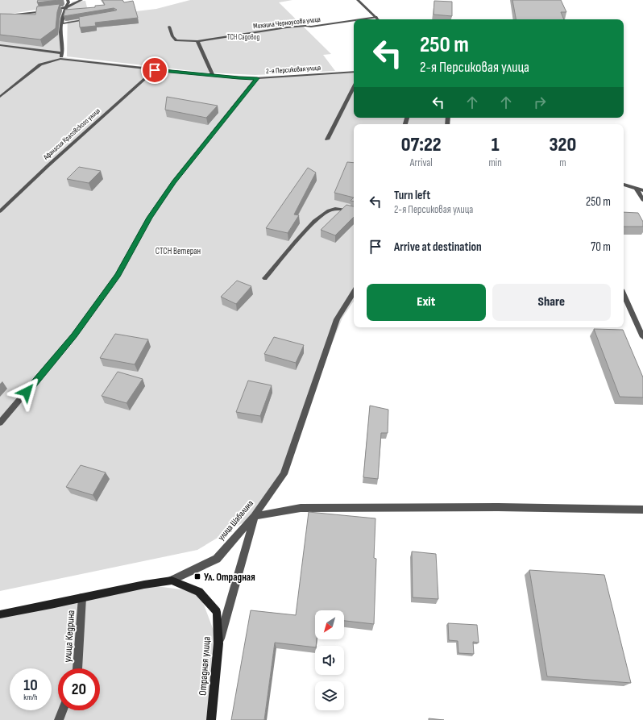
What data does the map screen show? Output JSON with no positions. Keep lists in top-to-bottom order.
{
  "streets": {
    "main road": ["улица Шабалина", "Отрадная улица"],
    "street": [
      "Михаила Черноусова улица",
      "2-я Персиковая улица",
      "Афанасия Красовского улица",
      "улица Кедрина"
    ]
  },
  "crossings": [
    ["2-я Персиковая улица", "Афанасия Красовского улица"],
    ["улица Шабалина", "улица Кедрина"],
    ["улица Шабалина", "Отрадная улица"]
  ],
  "parks": ["ТСН Садовод", "СТСН Ветеран"],
  "places": {
    "transit": ["Ул. Отрадная"]
  },
  "north": "bottom left",
  "page": {
    "turn": ["250 m", "2-я Персиковая улица"],
    "eta": [
      "07:22",
      "Arrival",
      "1",
      "min",
      "320",
      "m"
    ],
    "list": [
      {
        "name": "Turn left",
        "note": "2-я Персиковая улица",
        "value": "250 m"
      },
      {
        "name": "Arrive at destination",
        "value": "70 m"
      }
    ],
    "buttons": ["Exit", "Share"],
    "speed": "10 km/h",
    "limit": "20"
  }
}
